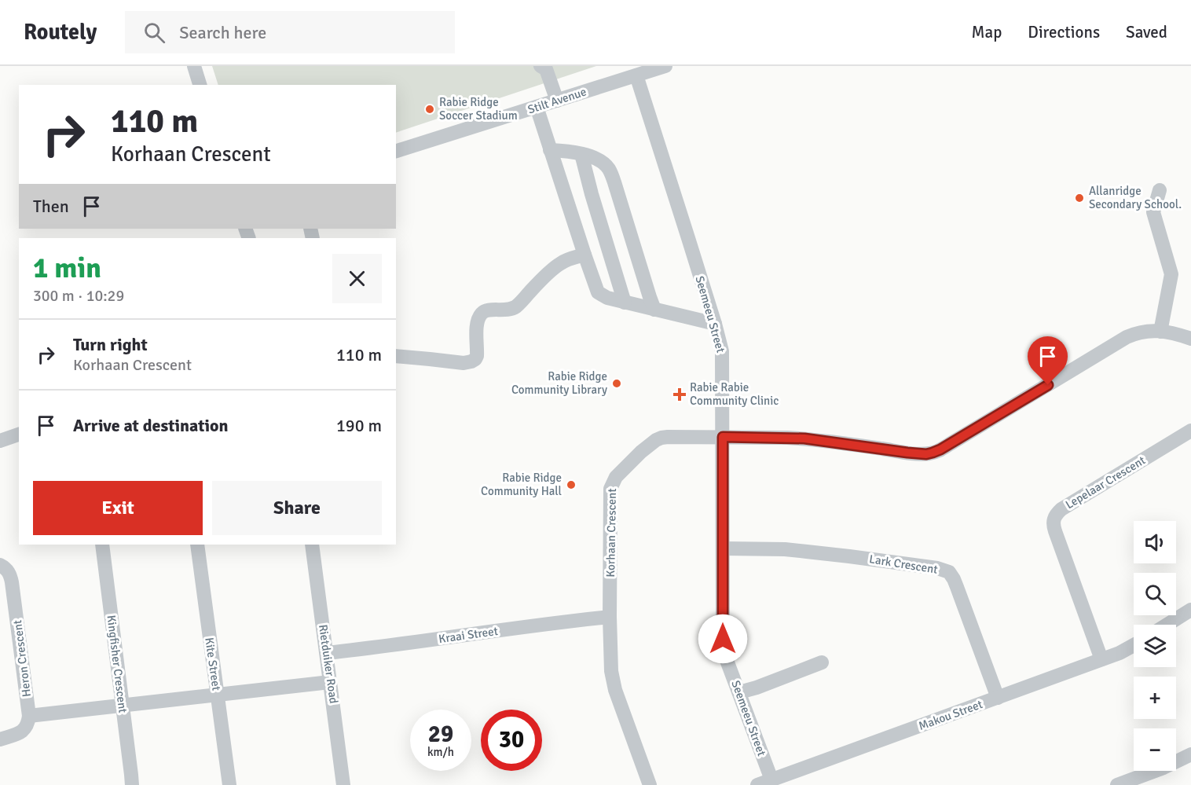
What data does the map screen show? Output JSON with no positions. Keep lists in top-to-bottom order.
{
  "streets": {
    "street": [
      "Stilt Avenue",
      "Seemeeu Street",
      "Lepelaar Crescent",
      "Korhaan Crescent",
      "Lark Crescent",
      "Kraai Street",
      "Heron Crescent",
      "Kingfisher Crescent",
      "Kite Street",
      "Rietduiker Road",
      "Makou Street"
    ]
  },
  "crossings": [
    ["Stilt Avenue", "Seemeeu Street"],
    ["Seemeeu Street", "Korhaan Crescent"],
    ["Seemeeu Street", "Lark Crescent"],
    ["Seemeeu Street", "Makou Street"],
    ["Lepelaar Crescent", "Makou Street"],
    ["Korhaan Crescent", "Kraai Street"],
    ["Lark Crescent", "Makou Street"],
    ["Kraai Street", "Rietduiker Road"]
  ],
  "places": {
    "other": [
      "Rabie Ridge Soccer Stadium",
      "Allanridge Secondary School.",
      "Rabie Ridge Community Library",
      "Rabie Ridge Community Hall"
    ],
    "health": ["Rabie Rabie Community Clinic"]
  },
  "page": {
    "header": "Routely",
    "search": "Search here",
    "nav": ["Map", "Directions", "Saved"],
    "turn": ["110 m", "Korhaan Crescent"],
    "then": "Then",
    "heading": ["1 min", "300 m · 10:29"],
    "list": [
      {
        "name": "Turn right",
        "note": "Korhaan Crescent",
        "value": "110 m"
      },
      {
        "name": "Arrive at destination",
        "value": "190 m"
      }
    ],
    "buttons": ["Exit", "Share"],
    "map_buttons": ["+", "−"],
    "speed": "29 km/h",
    "limit": "30"
  }
}
